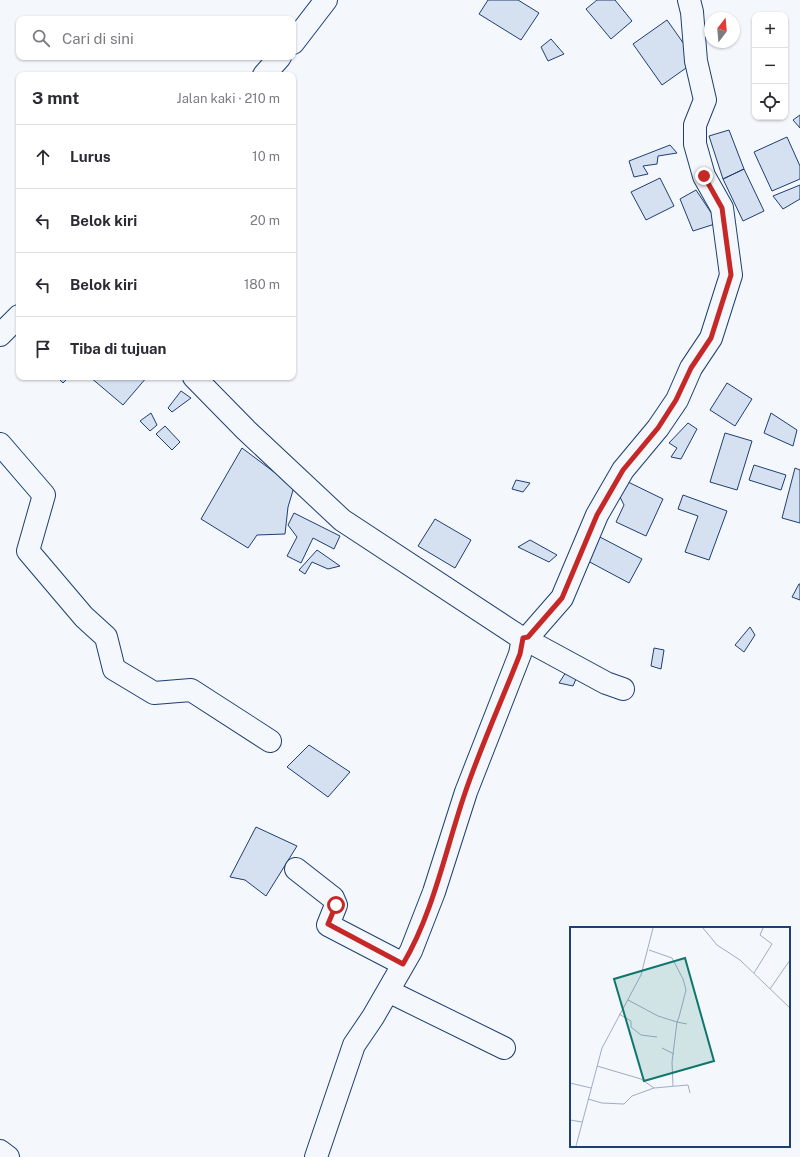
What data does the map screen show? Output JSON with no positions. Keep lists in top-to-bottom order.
{
  "north": "top",
  "page": {
    "map_buttons": ["+", "−"],
    "search": "Cari di sini",
    "heading": ["3 mnt", "Jalan kaki · 210 m"],
    "list": [
      ["Lurus", "10 m"],
      ["Belok kiri", "20 m"],
      ["Belok kiri", "180 m"],
      "Tiba di tujuan"
    ]
  }
}
